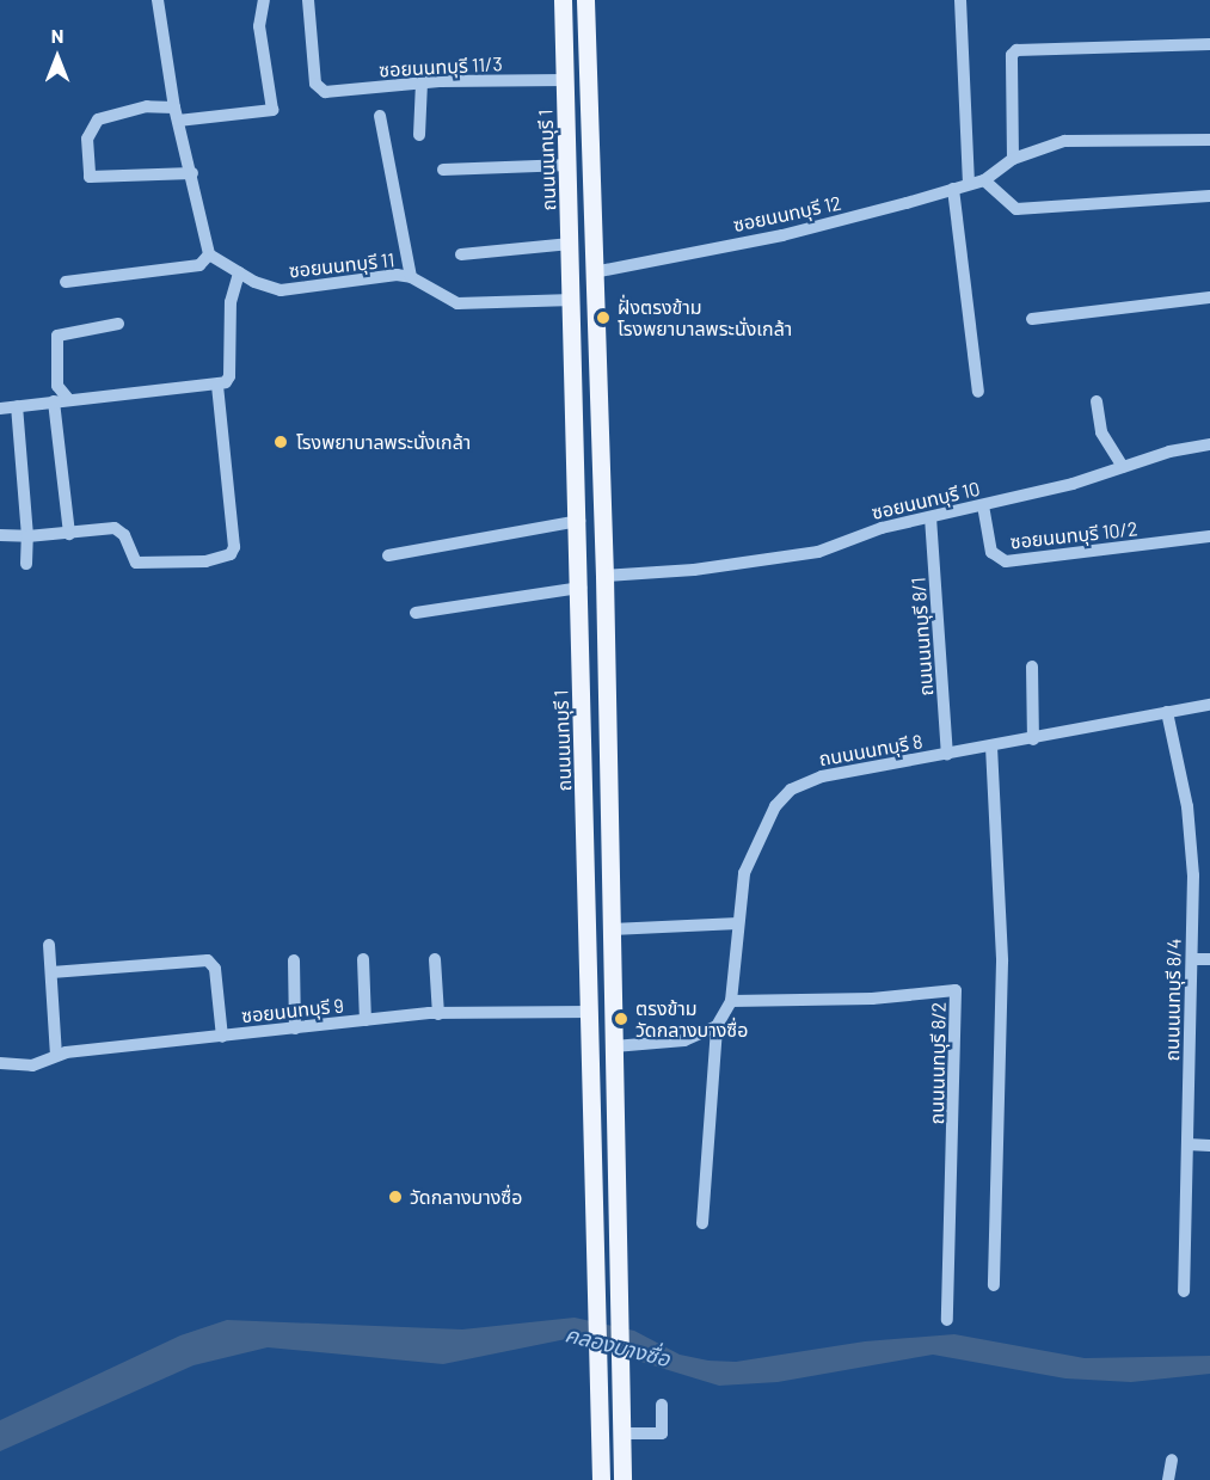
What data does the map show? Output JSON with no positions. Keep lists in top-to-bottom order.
{
  "streets": {
    "main road": ["ถนนนนทบุรี 1"],
    "street": [
      "ซอยนนทบุรี 11/3",
      "ซอยนนทบุรี 12",
      "ซอยนนทบุรี 11",
      "ซอยนนทบุรี 10",
      "ซอยนนทบุรี 10/2",
      "ถนนนนทบุรี 8/1",
      "ถนนนนทบุรี 8",
      "ถนนนนทบุรี 8/4",
      "ซอยนนทบุรี 9",
      "ถนนนนทบุรี 8/2"
    ]
  },
  "crossings": [
    ["ซอยนนทบุรี 11/3", "ถนนนนทบุรี 1"],
    ["ถนนนนทบุรี 1", "ซอยนนทบุรี 11"],
    ["ถนนนนทบุรี 1", "ซอยนนทบุรี 9"],
    ["ซอยนนทบุรี 10", "ซอยนนทบุรี 10/2"],
    ["ซอยนนทบุรี 10", "ถนนนนทบุรี 8/1"],
    ["ถนนนนทบุรี 8/1", "ถนนนนทบุรี 8"],
    ["ถนนนนทบุรี 8", "ถนนนนทบุรี 8/4"],
    ["ถนนนนทบุรี 8", "ถนนนนทบุรี 8/2"]
  ],
  "water": ["คลองบางซื่อ"],
  "places": [
    "ฝั่งตรงข้าม โรงพยาบาลพระนั่งเกล้า",
    "โรงพยาบาลพระนั่งเกล้า",
    "ตรงข้าม วัดกลางบางซื่อ",
    "วัดกลางบางซื่อ"
  ],
  "north": "top"
}
